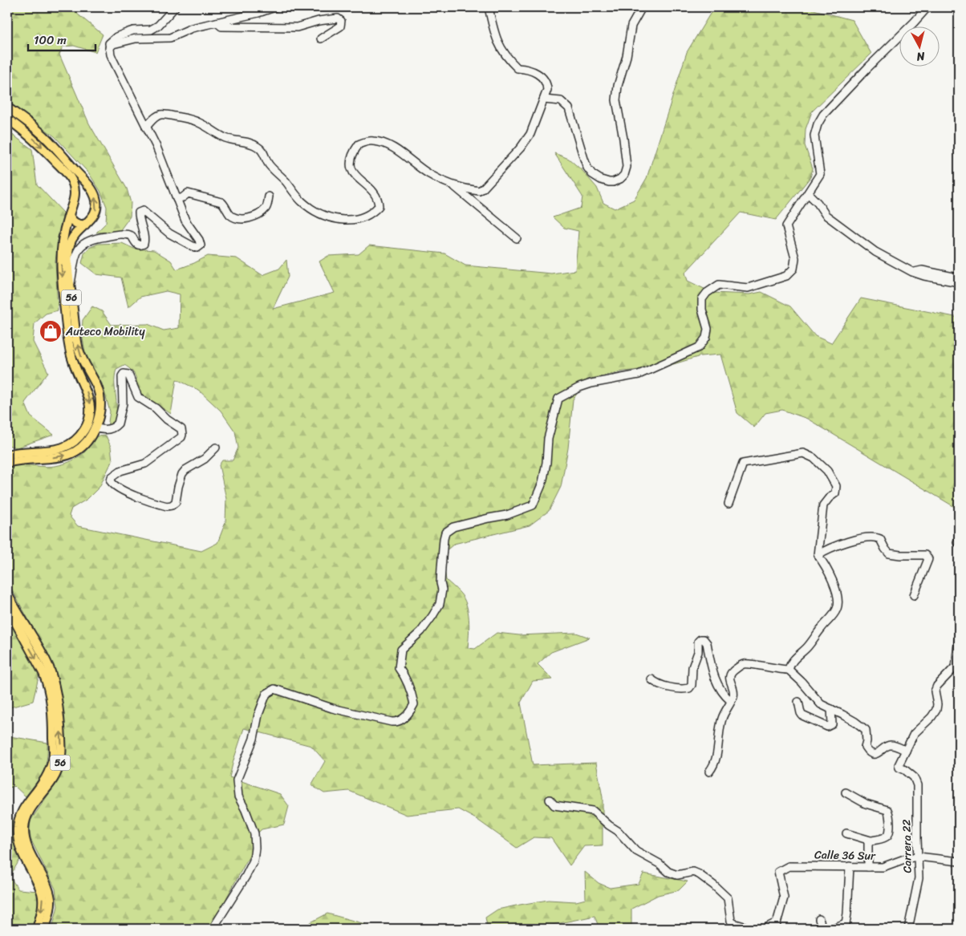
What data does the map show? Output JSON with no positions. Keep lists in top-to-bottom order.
{
  "streets": {
    "main road": ["56"],
    "street": ["Carrera 22", "Calle 36 Sur"]
  },
  "crossings": [
    ["Carrera 22", "Calle 36 Sur"]
  ],
  "places": {
    "shop": ["Auteco Mobility"]
  },
  "scale_bar": "100 m",
  "north": "bottom"
}
